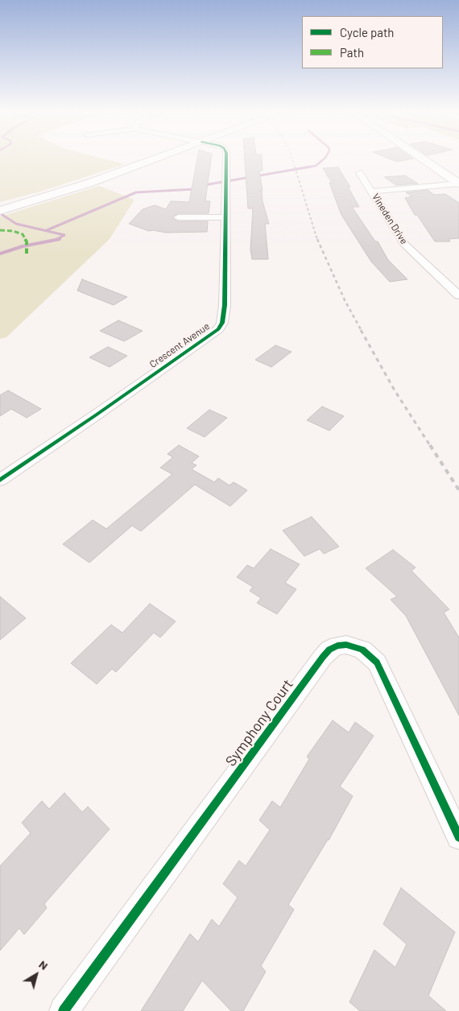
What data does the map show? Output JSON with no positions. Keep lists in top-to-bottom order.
{
  "streets": {
    "street": ["Vineden Drive", "Crescent Avenue", "Symphony Court"]
  },
  "legend": ["Cycle path", "Path"],
  "north": "top right"
}
